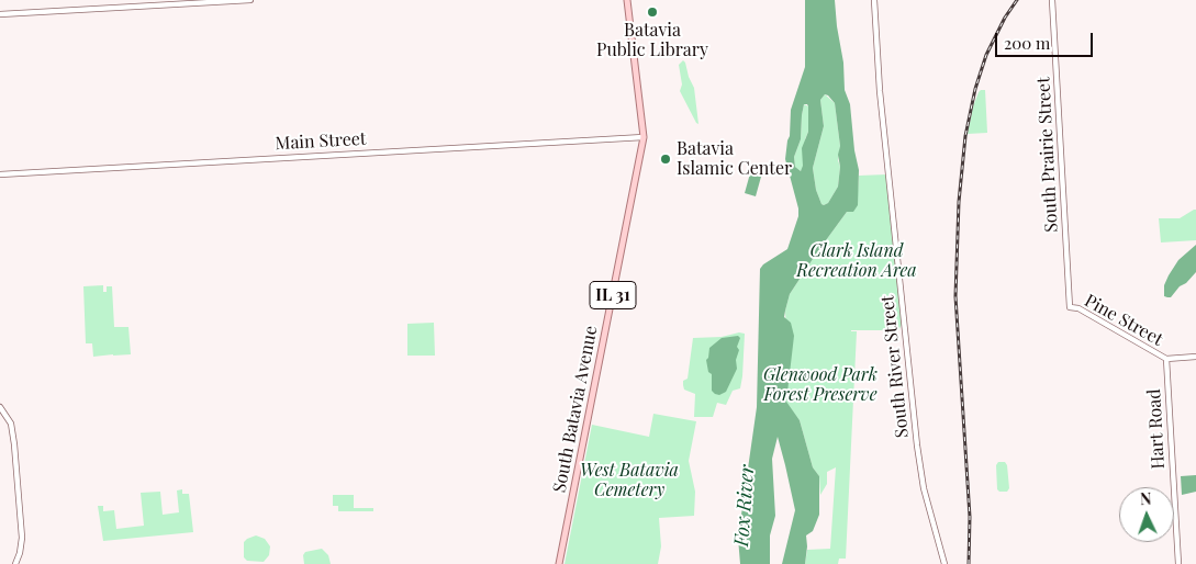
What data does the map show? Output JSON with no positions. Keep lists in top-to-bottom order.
{
  "streets": {
    "main road": [
      "Main Street",
      "South Prairie Street",
      "IL 31",
      "Pine Street",
      "South River Street",
      "South Batavia Avenue",
      "Hart Road"
    ]
  },
  "crossings": [
    ["Main Street", "South Batavia Avenue"],
    ["South Prairie Street", "Pine Street"],
    ["Pine Street", "Hart Road"]
  ],
  "water": ["Fox River"],
  "parks": ["Clark Island Recreation Area", "Glenwood Park Forest Preserve", "West Batavia Cemetery"],
  "places": ["Batavia Public Library", "Batavia Islamic Center"],
  "scale_bar": "200 m",
  "north": "top"
}
